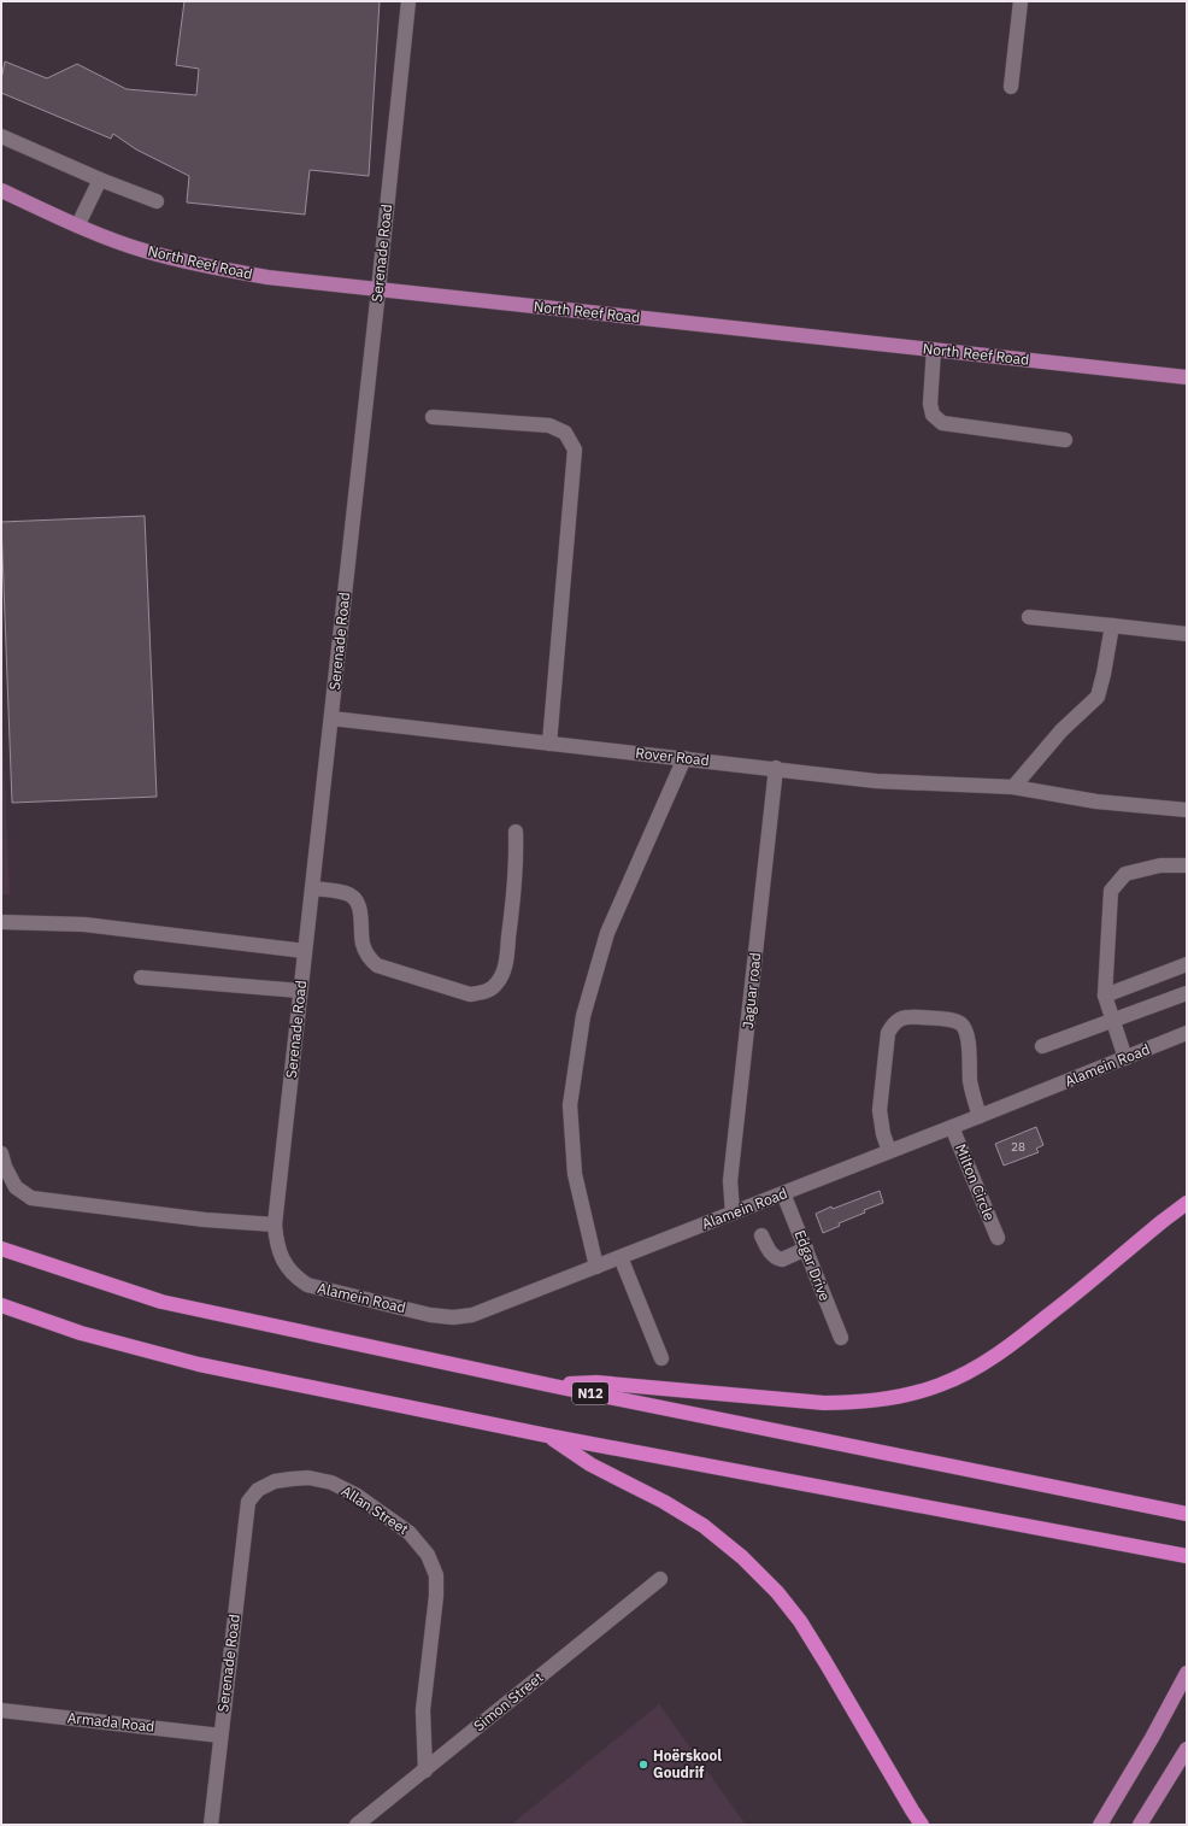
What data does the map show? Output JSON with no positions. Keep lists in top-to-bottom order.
{
  "streets": {
    "highway": ["N12"],
    "main road": ["North Reef Road"],
    "street": [
      "Serenade Road",
      "Rover Road",
      "Jaguar road",
      "Alamein Road",
      "Milton Circle",
      "Edgar Drive",
      "Allan Street",
      "Simon Street",
      "Armada Road"
    ]
  },
  "crossings": [
    ["Serenade Road", "North Reef Road"],
    ["Serenade Road", "Rover Road"],
    ["Serenade Road", "Alamein Road"],
    ["Serenade Road", "Allan Street"],
    ["Serenade Road", "Armada Road"],
    ["Rover Road", "Jaguar road"],
    ["Jaguar road", "Alamein Road"],
    ["Alamein Road", "Milton Circle"],
    ["Alamein Road", "Edgar Drive"],
    ["Allan Street", "Simon Street"]
  ],
  "places": ["Hoërskool Goudrif"],
  "house_numbers": ["28"]
}
